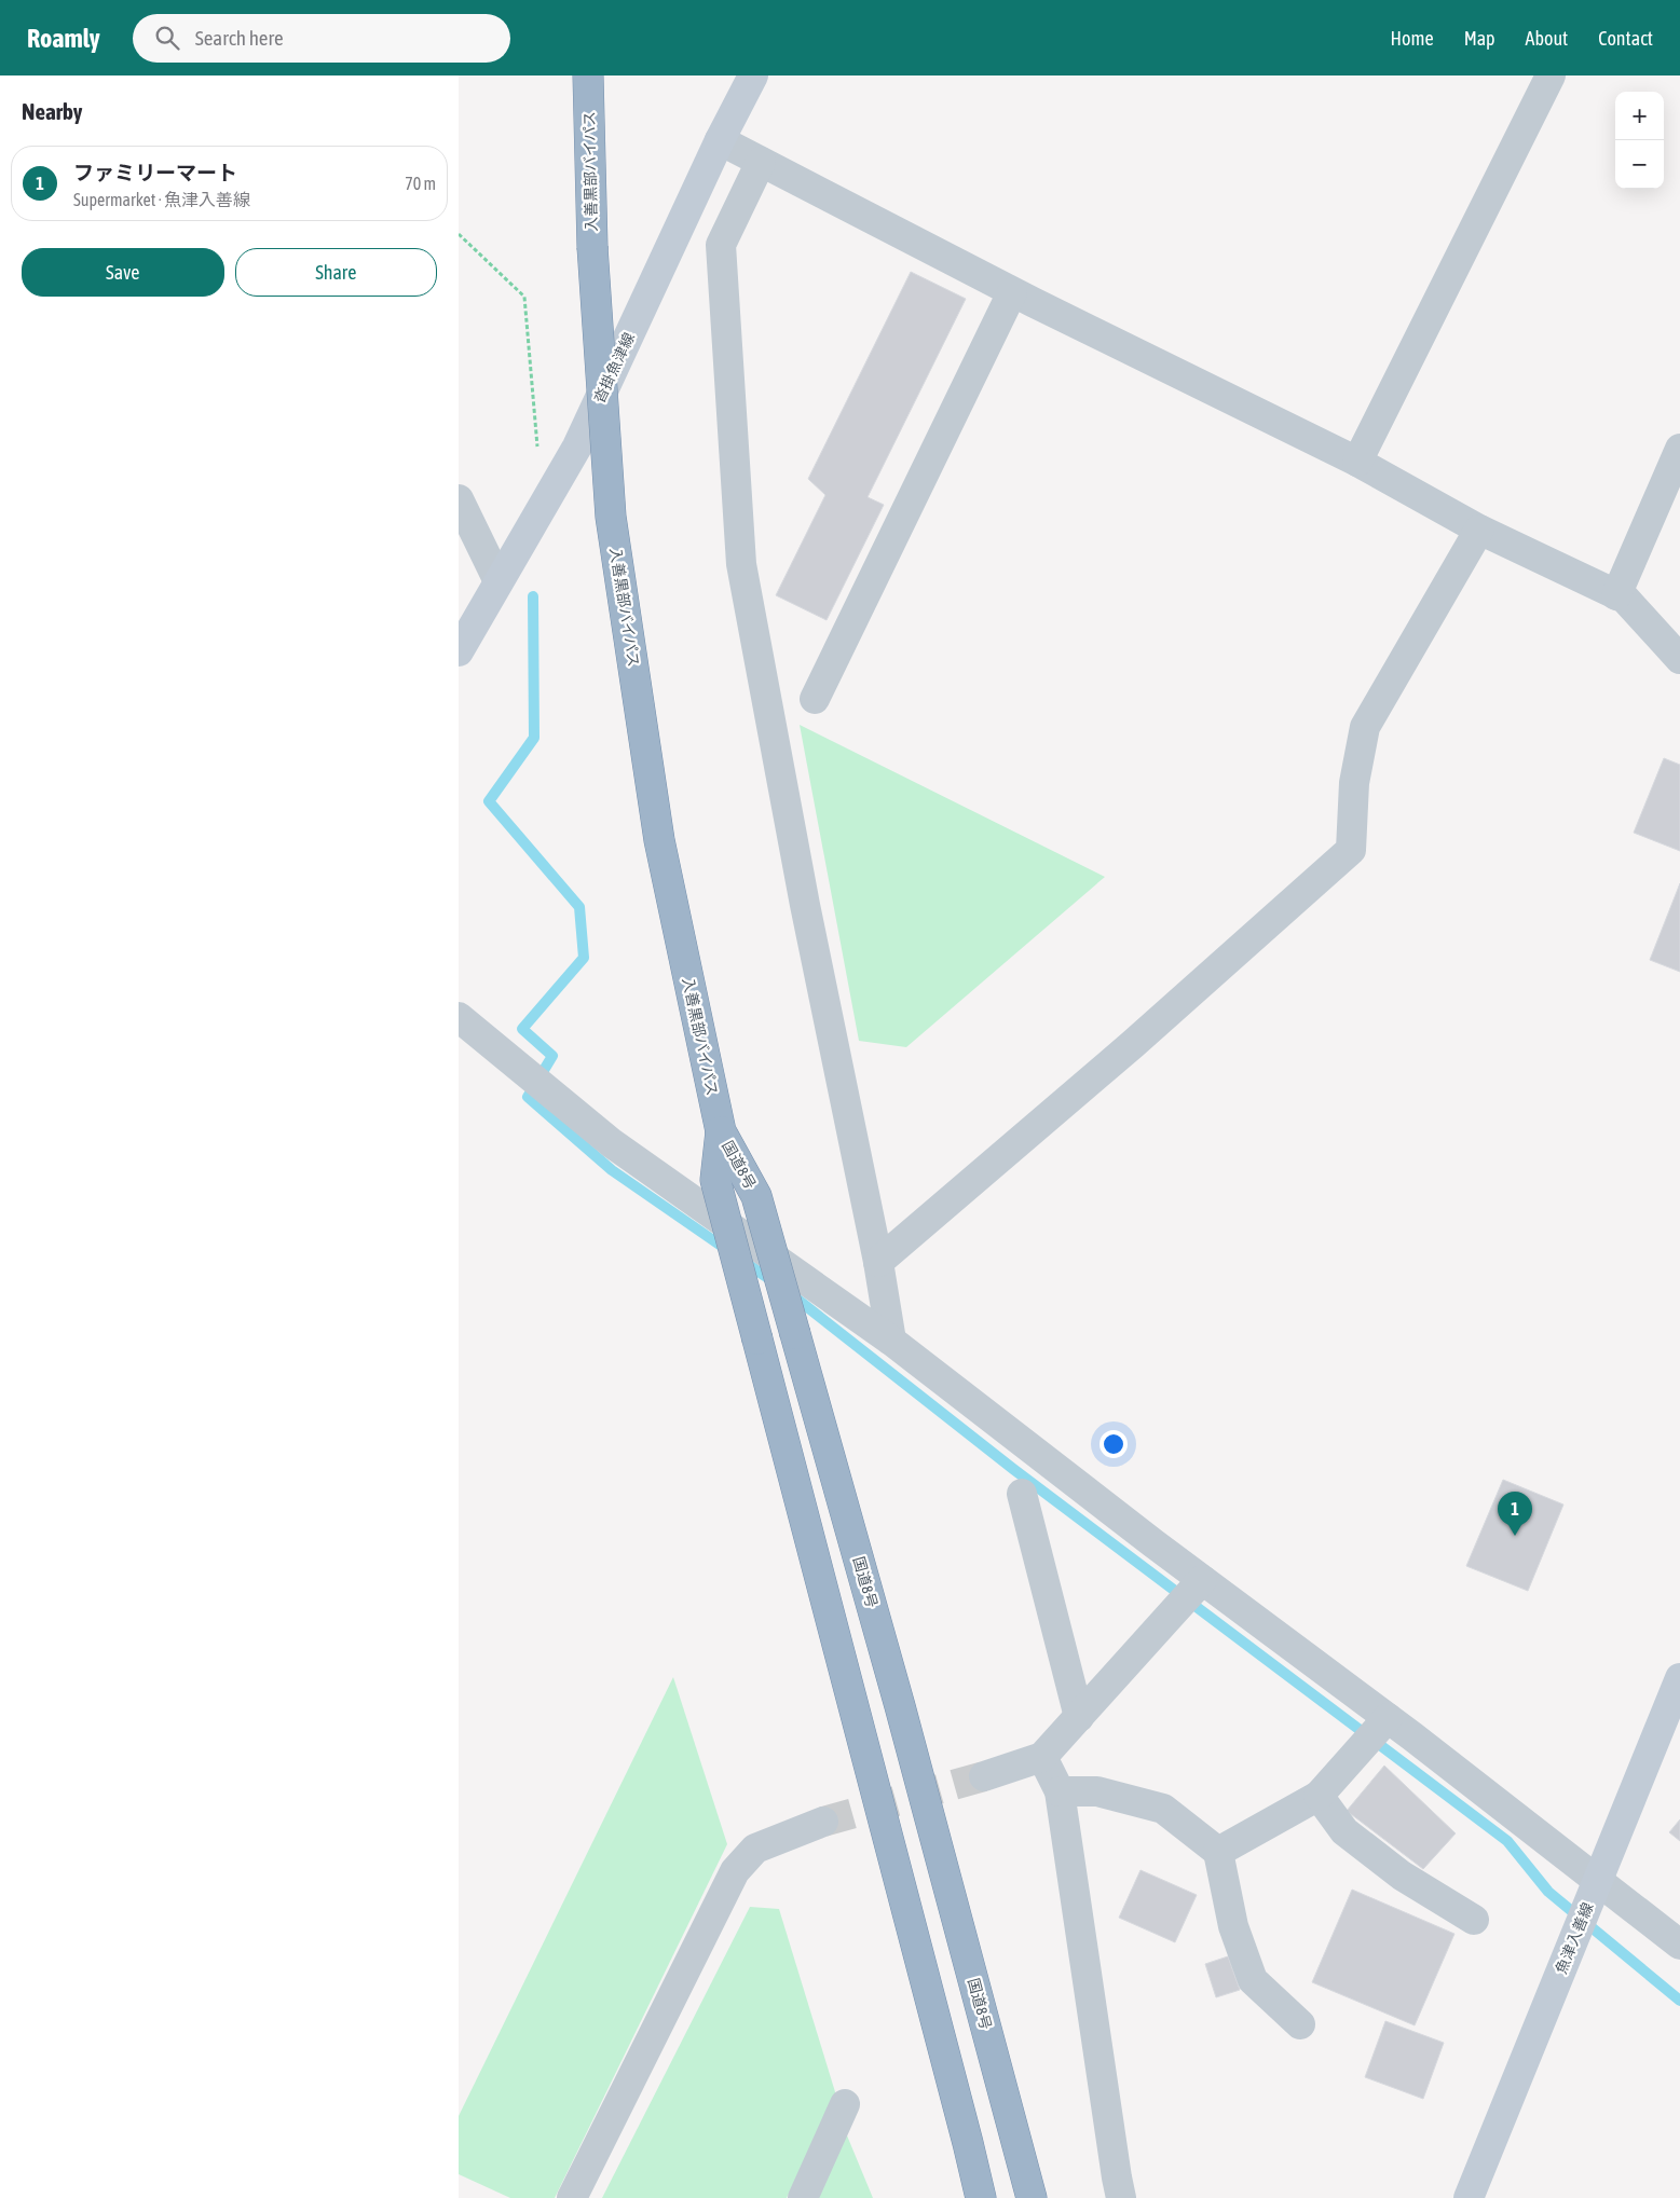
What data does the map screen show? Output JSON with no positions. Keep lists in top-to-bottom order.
{
  "streets": {
    "highway": ["入善黒部バイパス", "国道8号"],
    "main road": ["沓掛魚津線", "魚津入善線"]
  },
  "crossings": [
    ["入善黒部バイパス", "国道8号"]
  ],
  "page": {
    "header": "Roamly",
    "search": "Search here",
    "nav": [
      "Home",
      "Map",
      "About",
      "Contact"
    ],
    "heading": "Nearby",
    "map_buttons": ["+", "−"],
    "list": [
      {
        "mark": "1",
        "name": "ファミリーマート",
        "note": "Supermarket · 魚津入善線",
        "value": "70 m"
      }
    ],
    "buttons": ["Save", "Share"],
    "pins": "1"
  }
}
